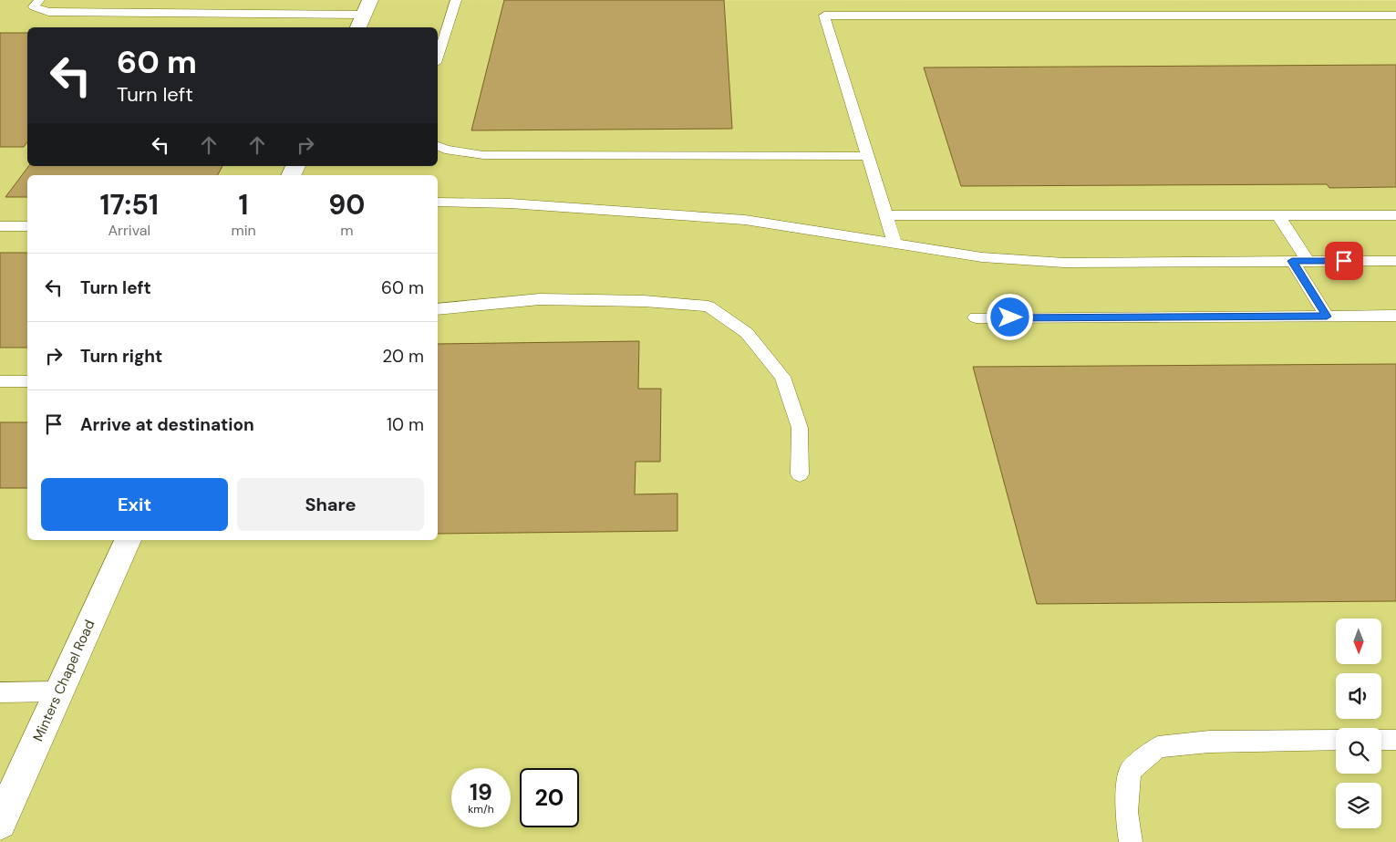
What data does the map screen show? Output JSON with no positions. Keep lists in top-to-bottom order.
{
  "streets": {
    "street": ["Minters Chapel Road"]
  },
  "north": "bottom",
  "page": {
    "turn": ["60 m", "Turn left"],
    "eta": [
      "17:51",
      "Arrival",
      "1",
      "min",
      "90",
      "m"
    ],
    "list": [
      {
        "name": "Turn left",
        "value": "60 m"
      },
      {
        "name": "Turn right",
        "value": "20 m"
      },
      {
        "name": "Arrive at destination",
        "value": "10 m"
      }
    ],
    "buttons": ["Exit", "Share"],
    "speed": "19 km/h",
    "limit": "20"
  }
}
